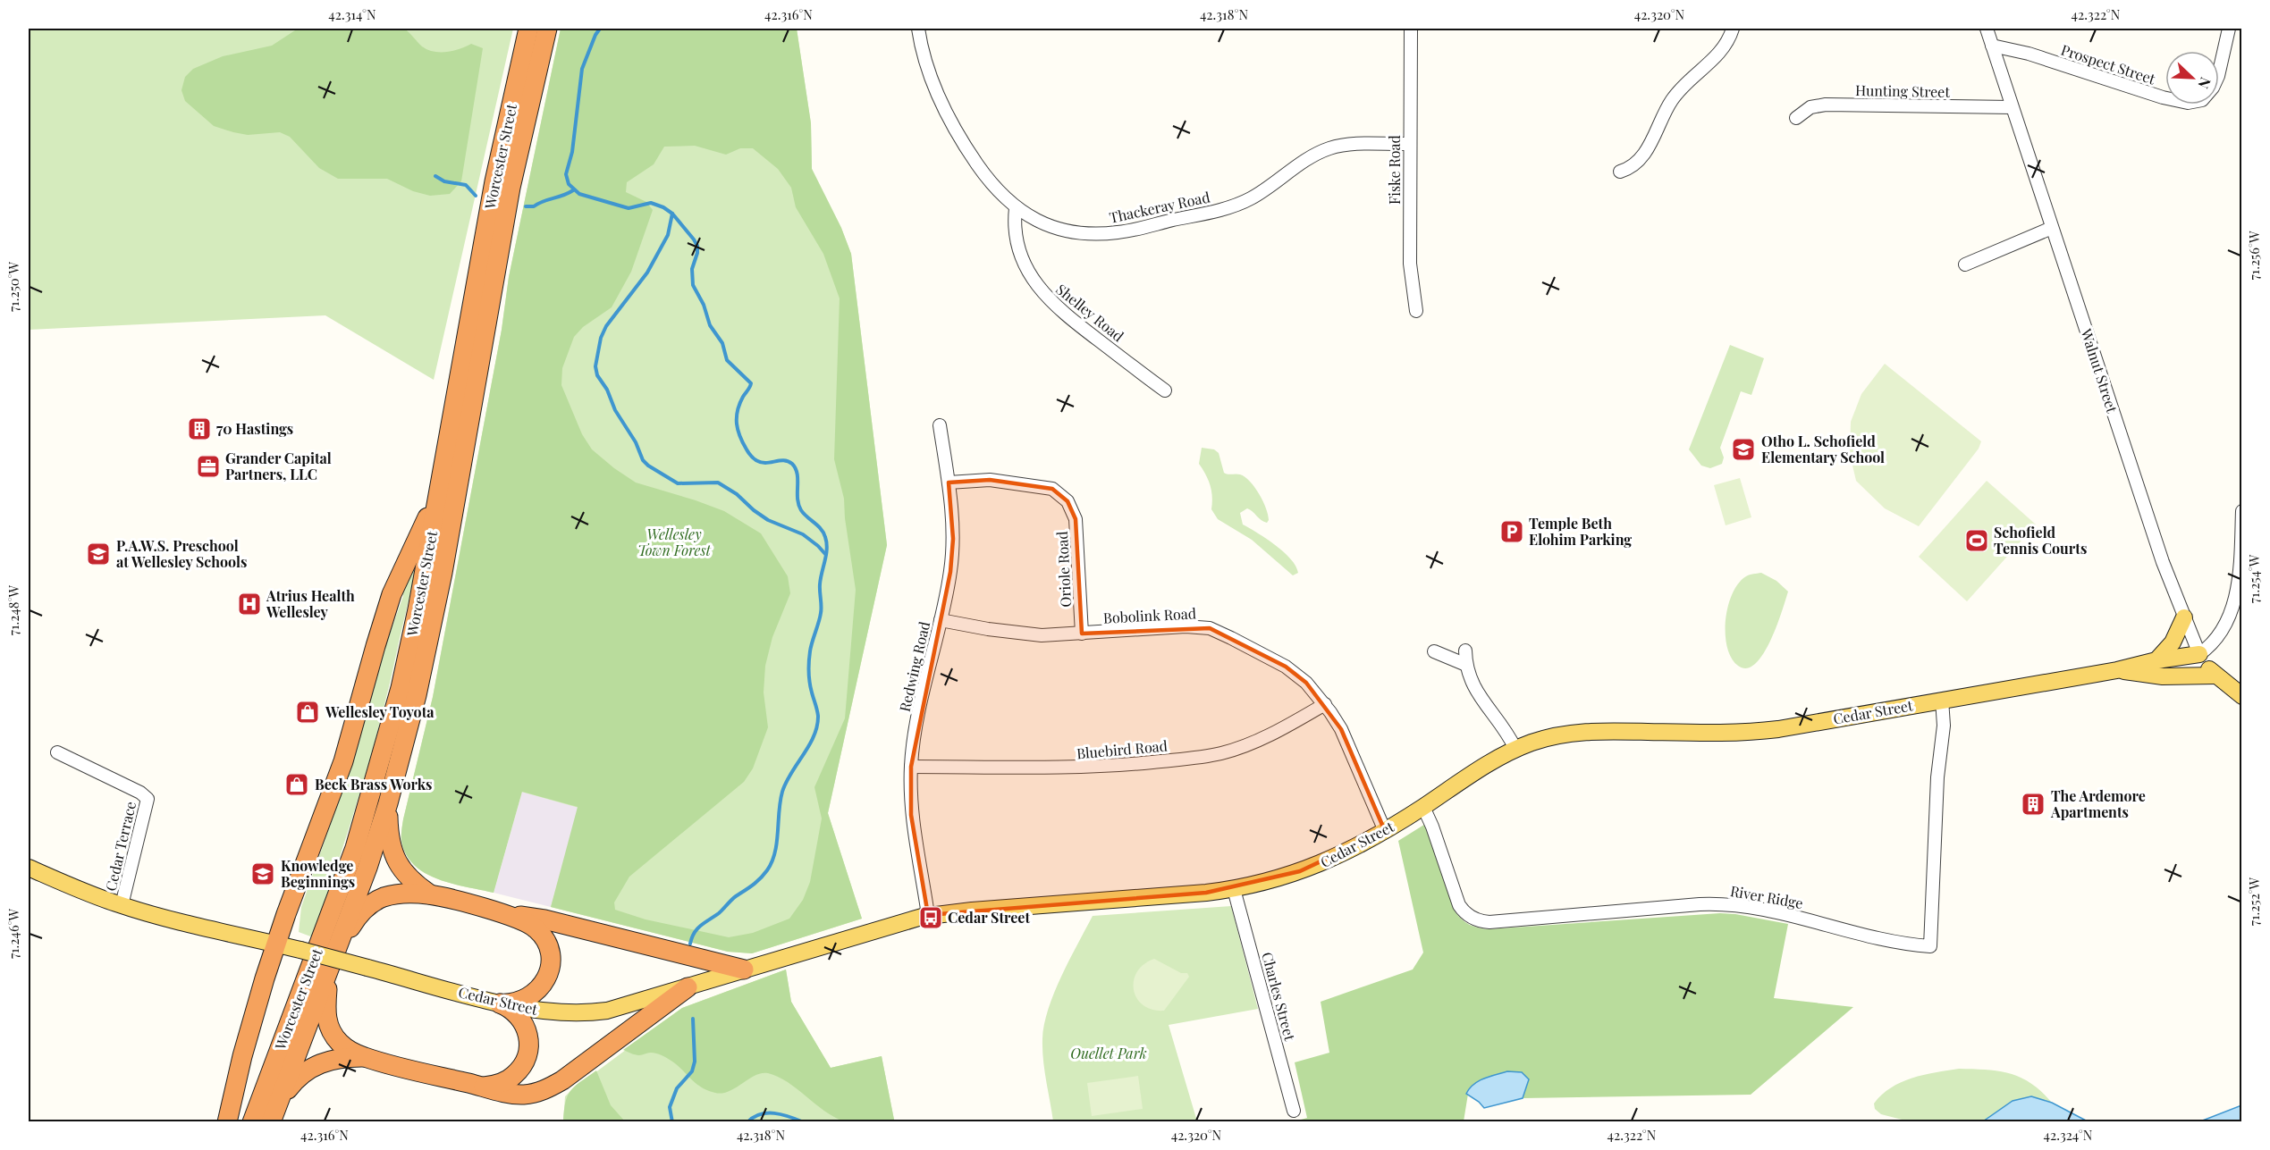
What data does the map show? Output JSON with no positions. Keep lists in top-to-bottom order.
{
  "streets": {
    "highway": ["Worcester Street"],
    "main road": ["Walnut Street", "Cedar Street"],
    "street": [
      "Prospect Street",
      "Hunting Street",
      "Fiske Road",
      "Thackeray Road",
      "Shelley Road",
      "Oriole Road",
      "Bobolink Road",
      "Redwing Road",
      "Bluebird Road",
      "Cedar Terrace",
      "River Ridge",
      "Charles Street"
    ]
  },
  "crossings": [
    ["Prospect Street", "Walnut Street"],
    ["Hunting Street", "Walnut Street"],
    ["Fiske Road", "Thackeray Road"],
    ["Thackeray Road", "Shelley Road"],
    ["Walnut Street", "Cedar Street"],
    ["Oriole Road", "Bobolink Road"],
    ["Oriole Road", "Redwing Road"],
    ["Bobolink Road", "Redwing Road"],
    ["Bobolink Road", "Cedar Street"],
    ["Bobolink Road", "Bluebird Road"],
    ["Redwing Road", "Cedar Street"],
    ["Redwing Road", "Bluebird Road"],
    ["Cedar Street", "Cedar Terrace"],
    ["Cedar Street", "River Ridge"],
    ["Cedar Street", "Charles Street"]
  ],
  "parks": ["Wellesley Town Forest", "Ouellet Park"],
  "places": {
    "building": ["70 Hastings", "The Ardemore Apartments"],
    "school or university": ["Otho L. Schofield Elementary School", "P.A.W.S. Preschool at Wellesley Schools", "Knowledge Beginnings"],
    "office": ["Grander Capital Partners, LLC"],
    "parking": ["Temple Beth Elohim Parking"],
    "sports": ["Schofield Tennis Courts"],
    "hospital": ["Atrius Health Wellesley"],
    "shop": ["Wellesley Toyota", "Beck Brass Works"],
    "bus stop": ["Cedar Street"]
  },
  "north": "bottom right",
  "coordinates": [
    "42.314°N",
    "42.316°N",
    "42.318°N",
    "42.320°N",
    "42.322°N",
    "71.256°W",
    "71.250°W",
    "71.254°W",
    "71.248°W",
    "71.252°W",
    "71.246°W",
    "42.324°N"
  ]
}
